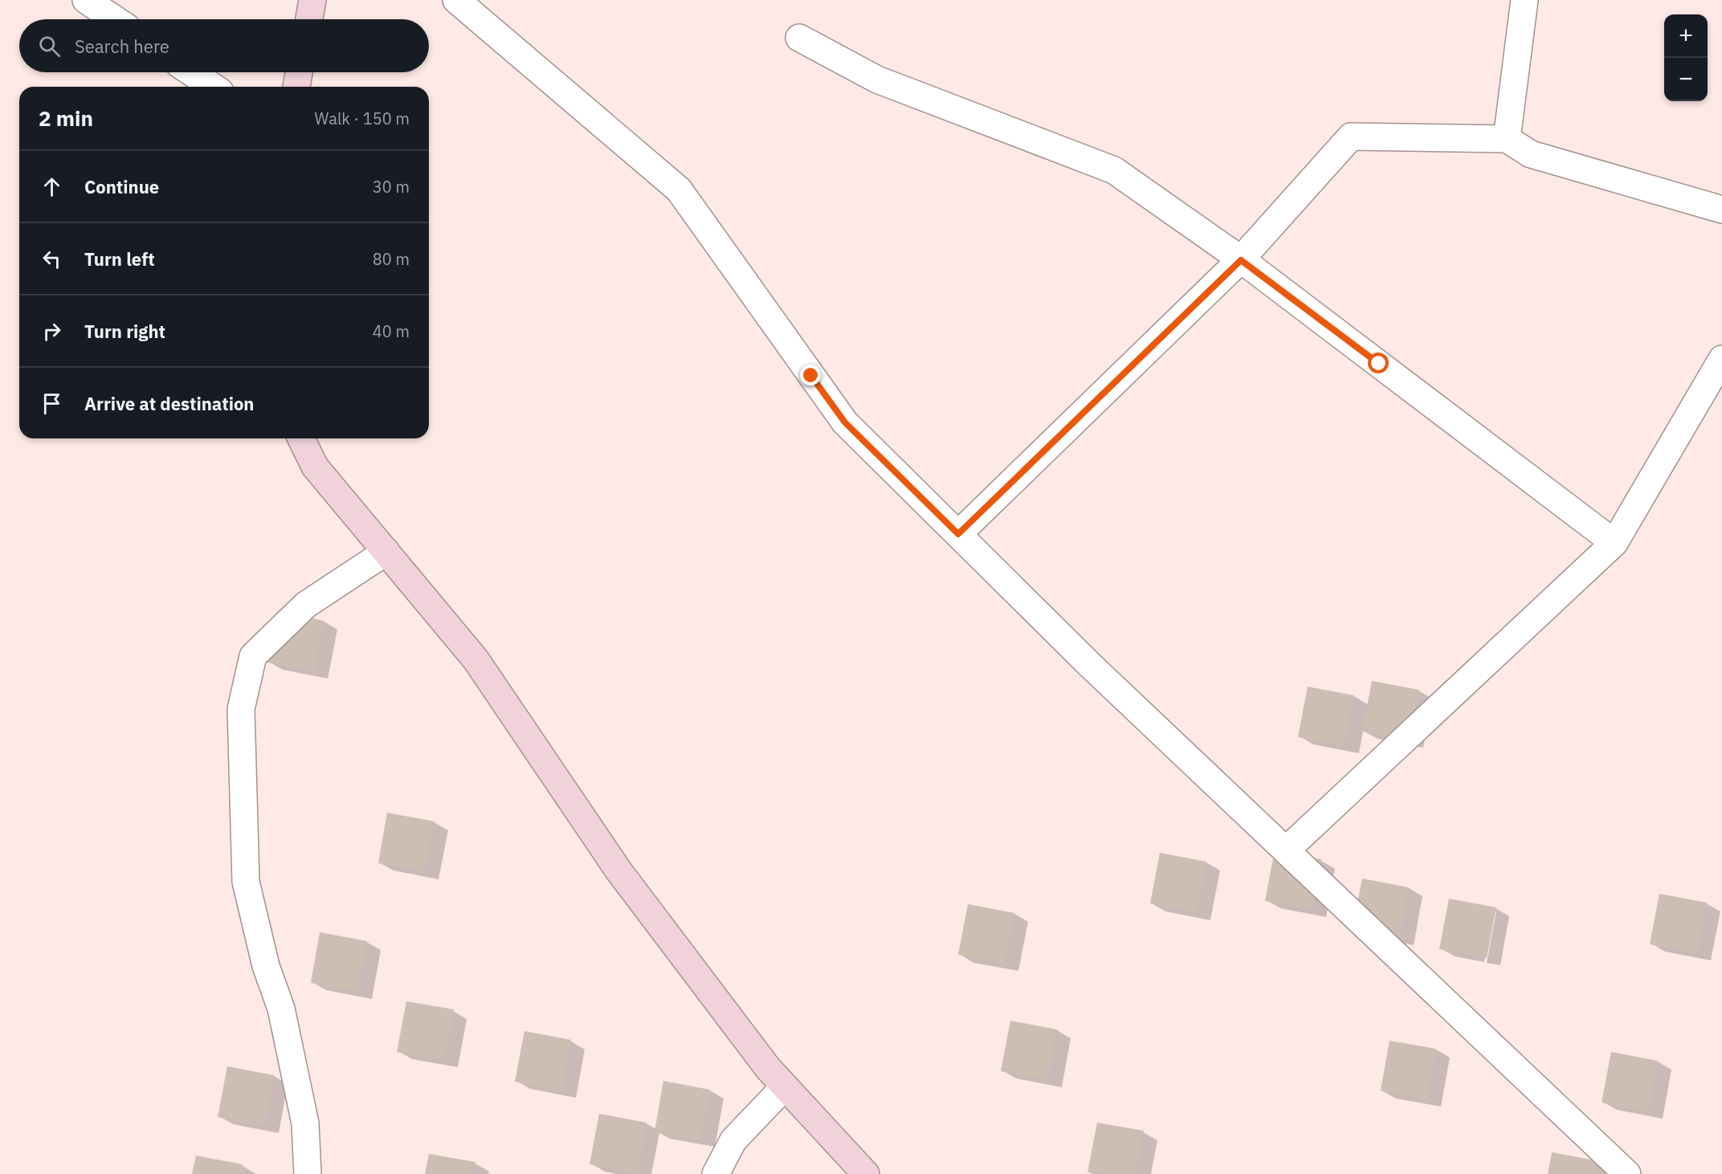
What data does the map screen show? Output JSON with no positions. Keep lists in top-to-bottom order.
{
  "page": {
    "map_buttons": ["+", "−"],
    "search": "Search here",
    "heading": ["2 min", "Walk · 150 m"],
    "list": [
      ["Continue", "30 m"],
      ["Turn left", "80 m"],
      ["Turn right", "40 m"],
      "Arrive at destination"
    ]
  }
}
